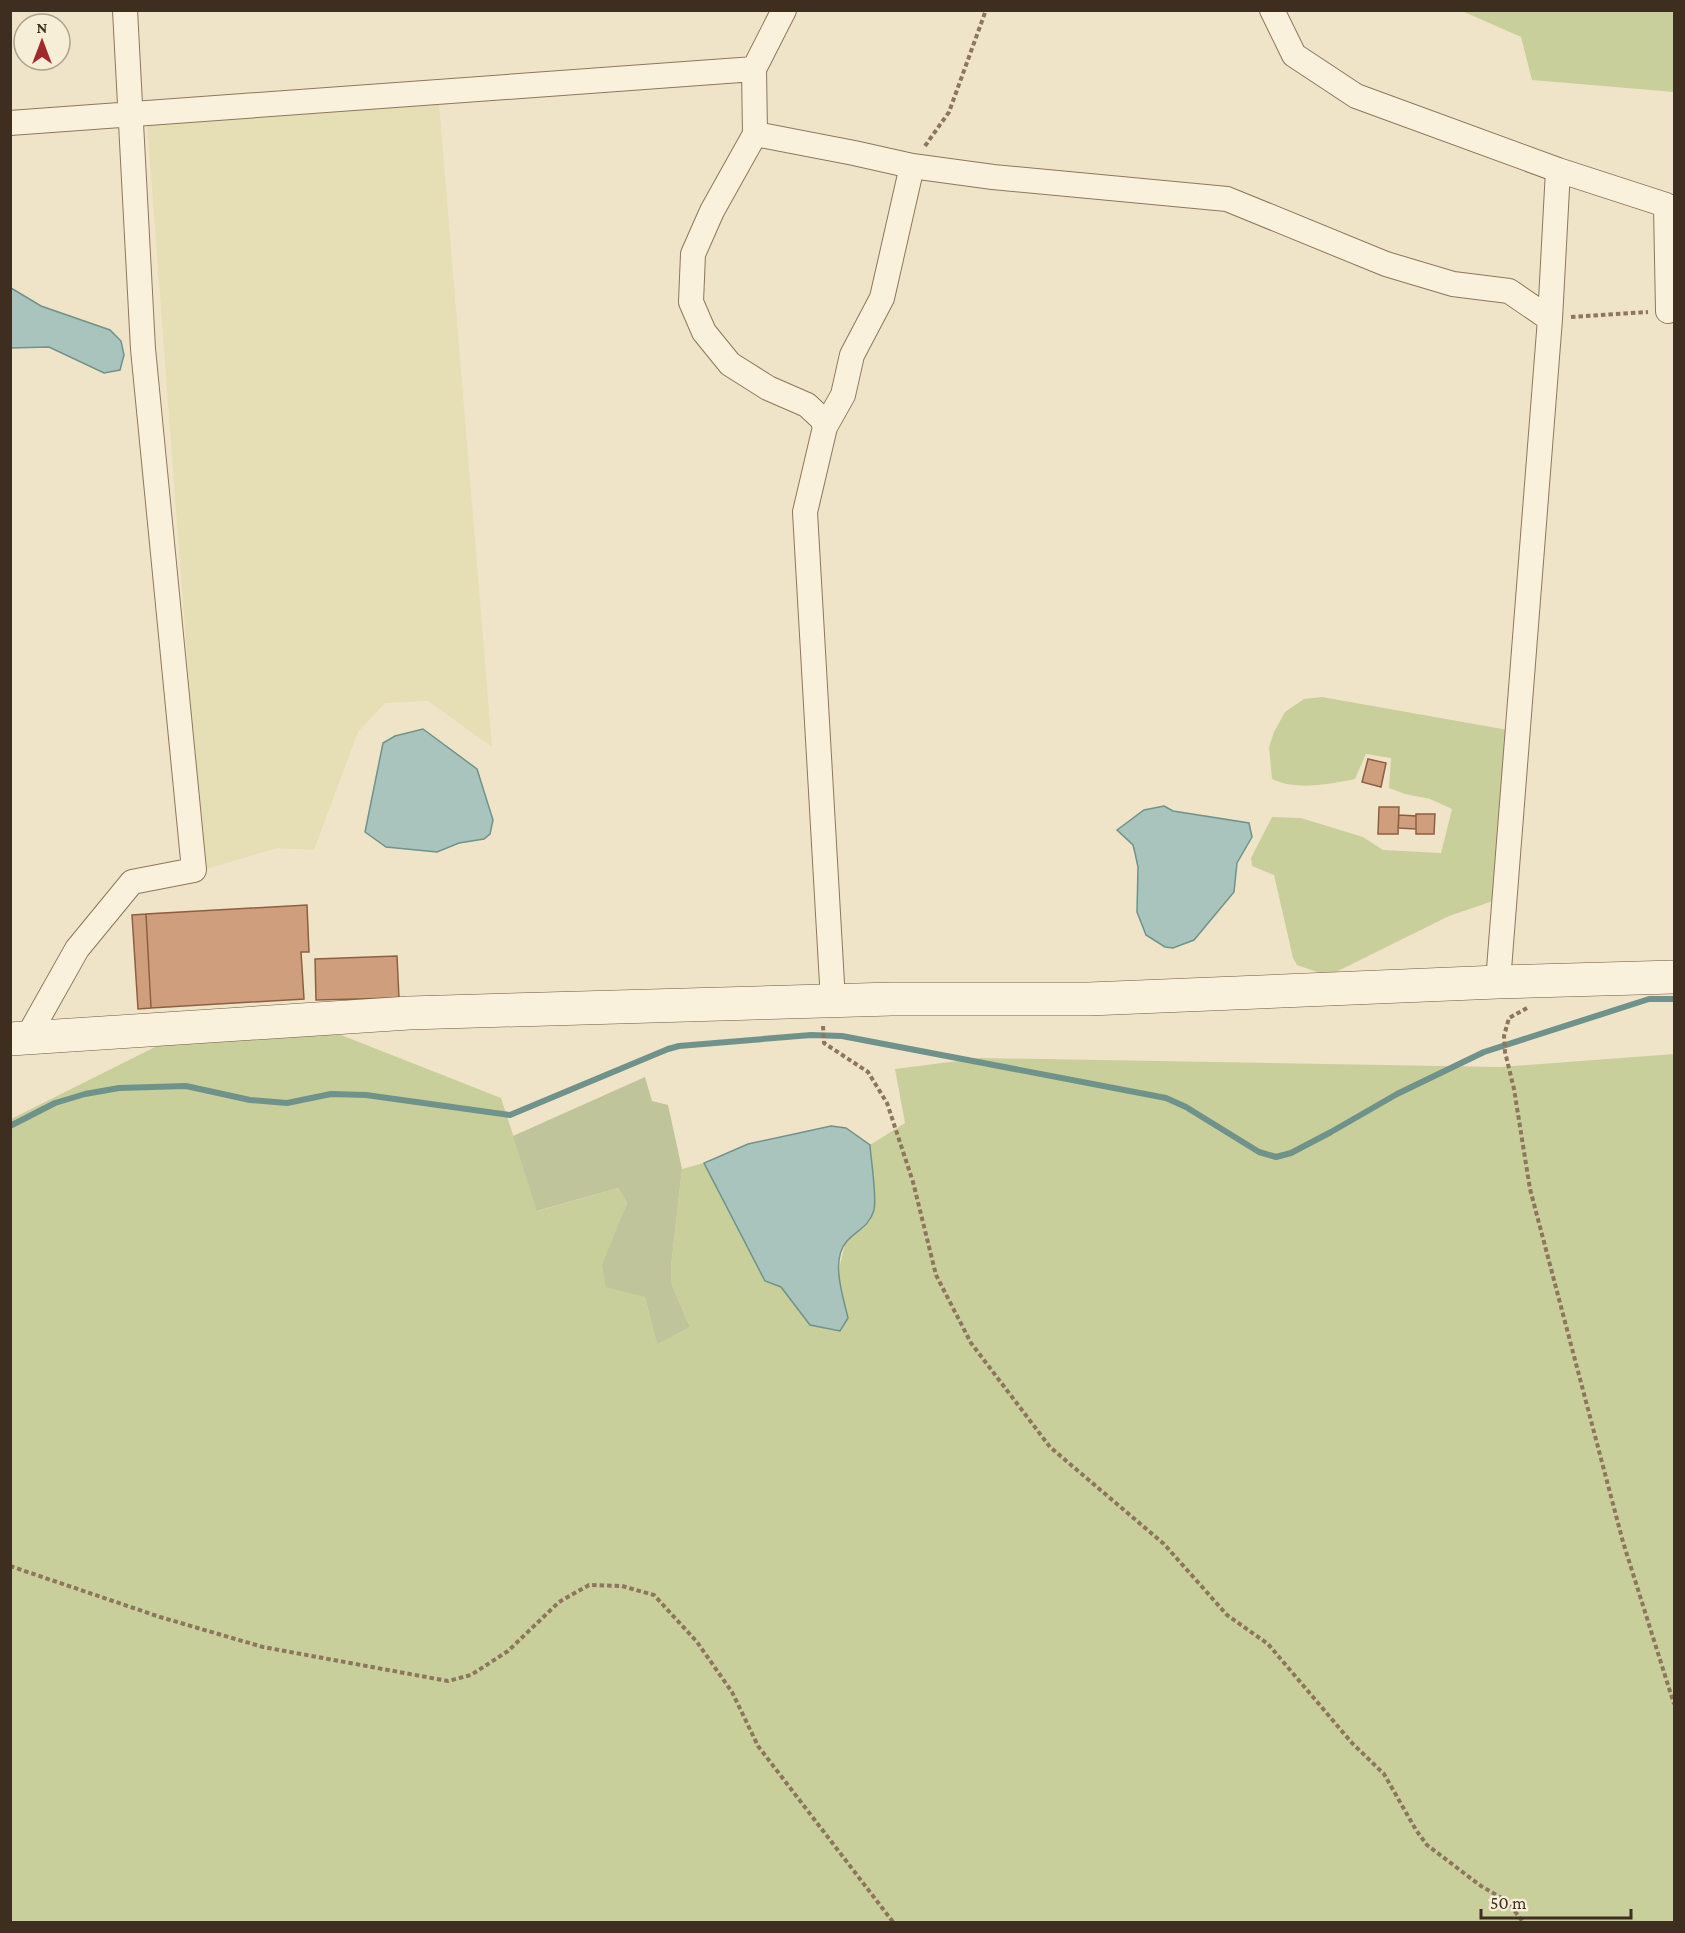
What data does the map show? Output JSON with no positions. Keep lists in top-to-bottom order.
{
  "scale_bar": "50 m",
  "north": "top"
}
